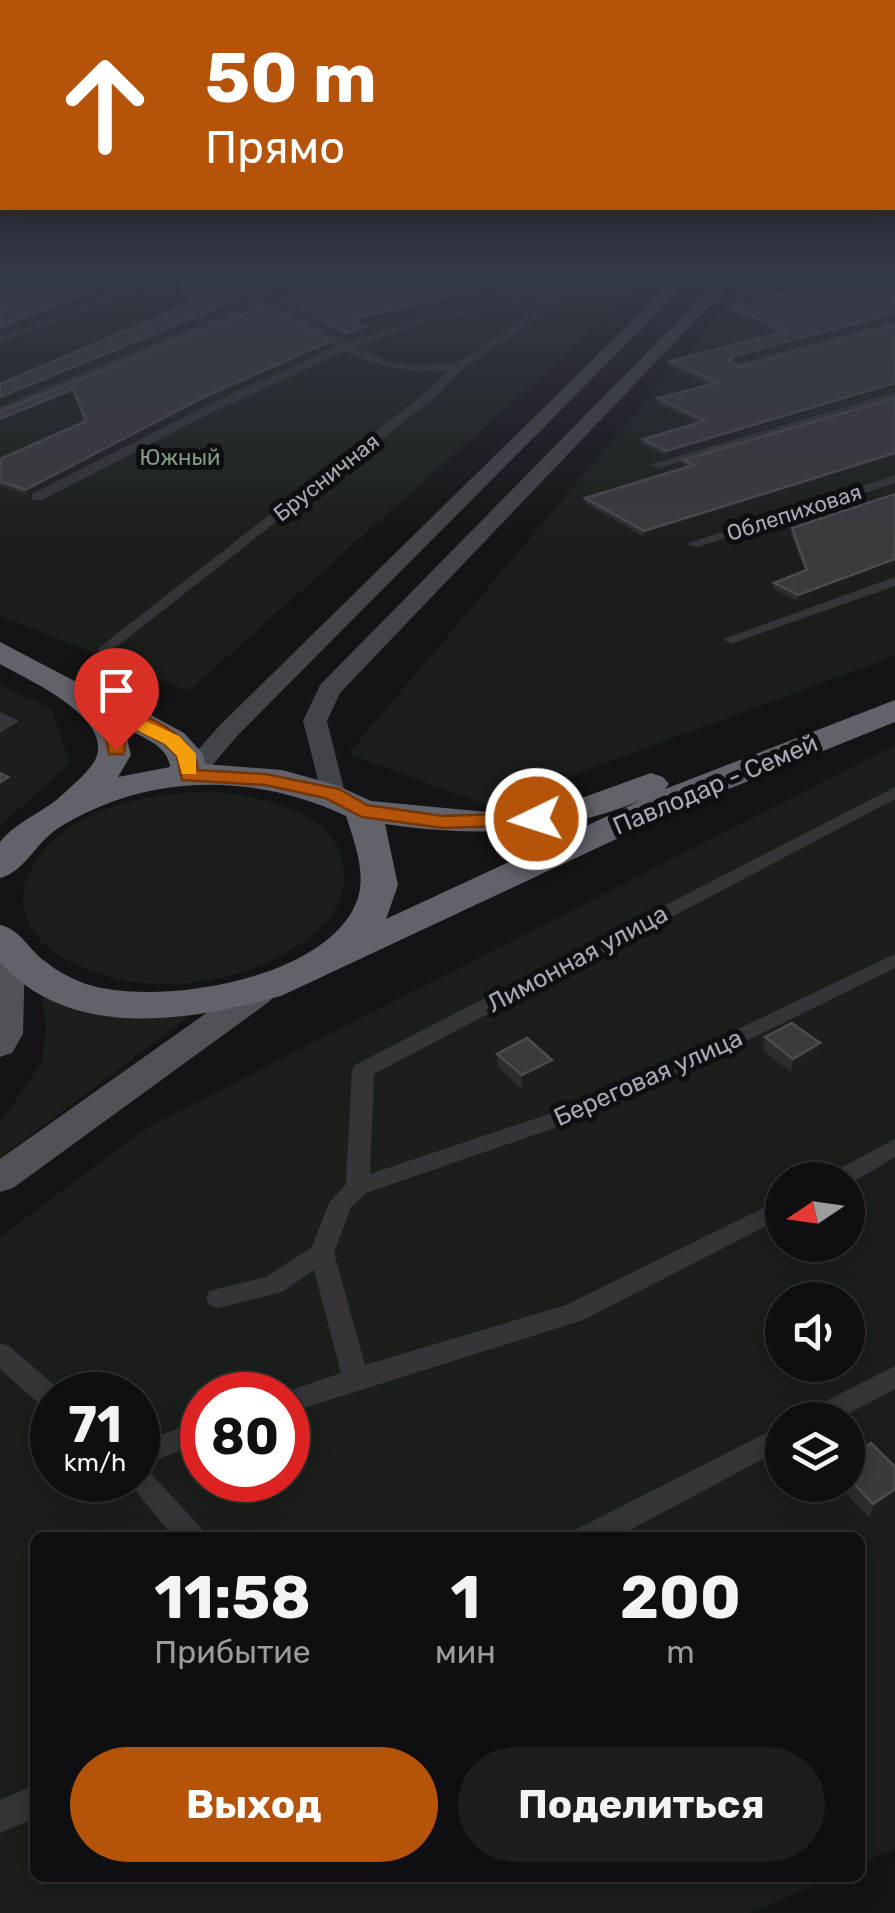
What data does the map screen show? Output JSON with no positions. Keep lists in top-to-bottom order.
{
  "streets": {
    "highway": ["Павлодар - Семей"],
    "street": [
      "Брусничная",
      "Облепиховая",
      "Лимонная улица",
      "Береговая улица"
    ]
  },
  "crossings": [
    ["Лимонная улица", "Береговая улица"]
  ],
  "parks": ["Южный"],
  "north": "left",
  "page": {
    "turn": ["50 m", "Прямо"],
    "speed": "71 km/h",
    "limit": "80",
    "eta": [
      "11:58",
      "Прибытие",
      "1",
      "мин",
      "200",
      "m"
    ],
    "buttons": ["Выход", "Поделиться"]
  }
}
